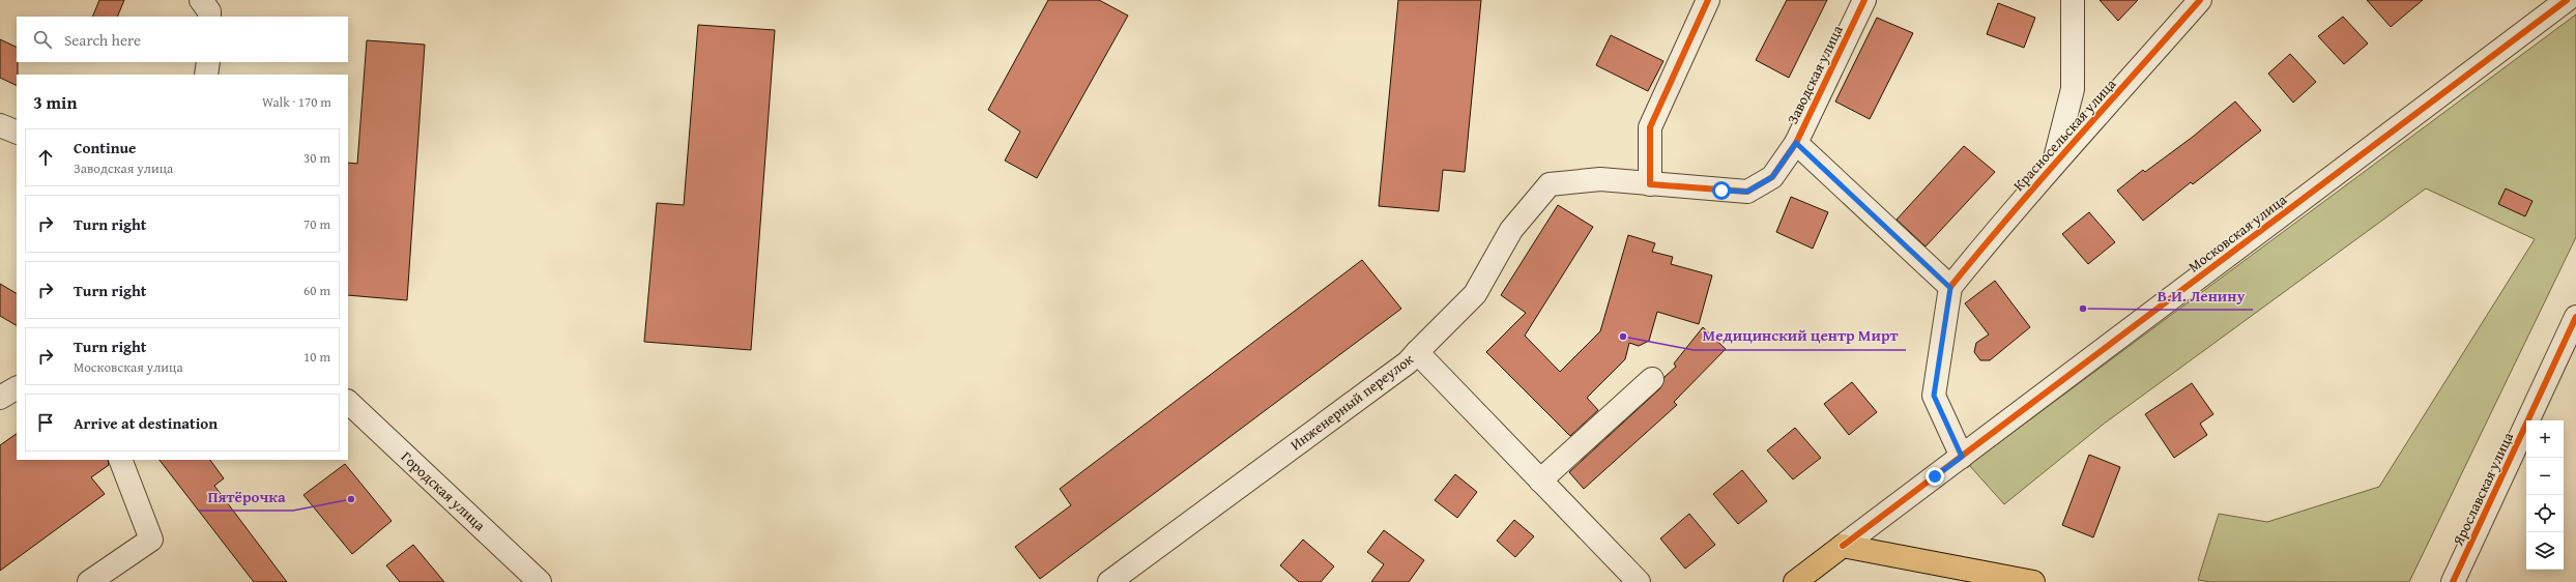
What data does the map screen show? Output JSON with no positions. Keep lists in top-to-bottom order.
{
  "streets": {
    "main road": ["Московская улица"],
    "street": [
      "Заводская улица",
      "Красносельская улица",
      "Инженерный переулок",
      "Ярославская улица",
      "Городская улица"
    ]
  },
  "crossings": [
    ["Заводская улица", "Инженерный переулок"]
  ],
  "places": ["В.И. Ленину", "Медицинский центр Мирт", "Пятёрочка"],
  "page": {
    "search": "Search here",
    "heading": ["3 min", "Walk · 170 m"],
    "list": [
      ["Continue", "Заводская улица", "30 m"],
      ["Turn right", "70 m"],
      ["Turn right", "60 m"],
      ["Turn right", "Московская улица", "10 m"],
      "Arrive at destination"
    ],
    "map_buttons": ["+", "−"]
  }
}
